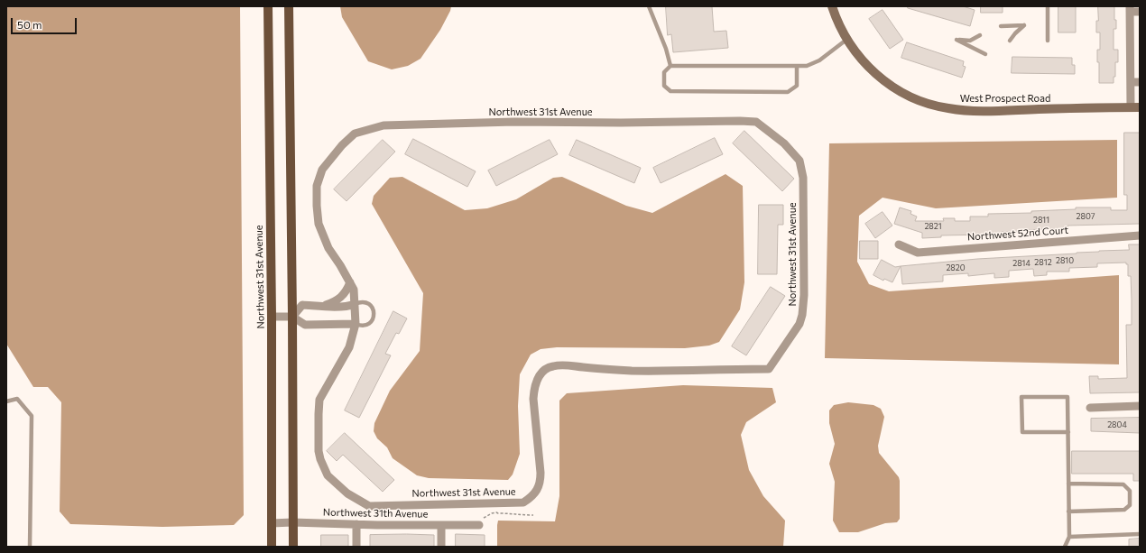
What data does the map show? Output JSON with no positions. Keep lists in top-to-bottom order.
{
  "streets": {
    "main road": ["West Prospect Road", "Northwest 31st Avenue"],
    "street": ["Northwest 52nd Court", "Northwest 31th Avenue"]
  },
  "crossings": [
    ["Northwest 31st Avenue", "Northwest 31th Avenue"]
  ],
  "house_numbers": [
    "2807",
    "2811",
    "2821",
    "2810",
    "2812",
    "2814",
    "2820",
    "2804"
  ],
  "scale_bar": "50 m"
}
